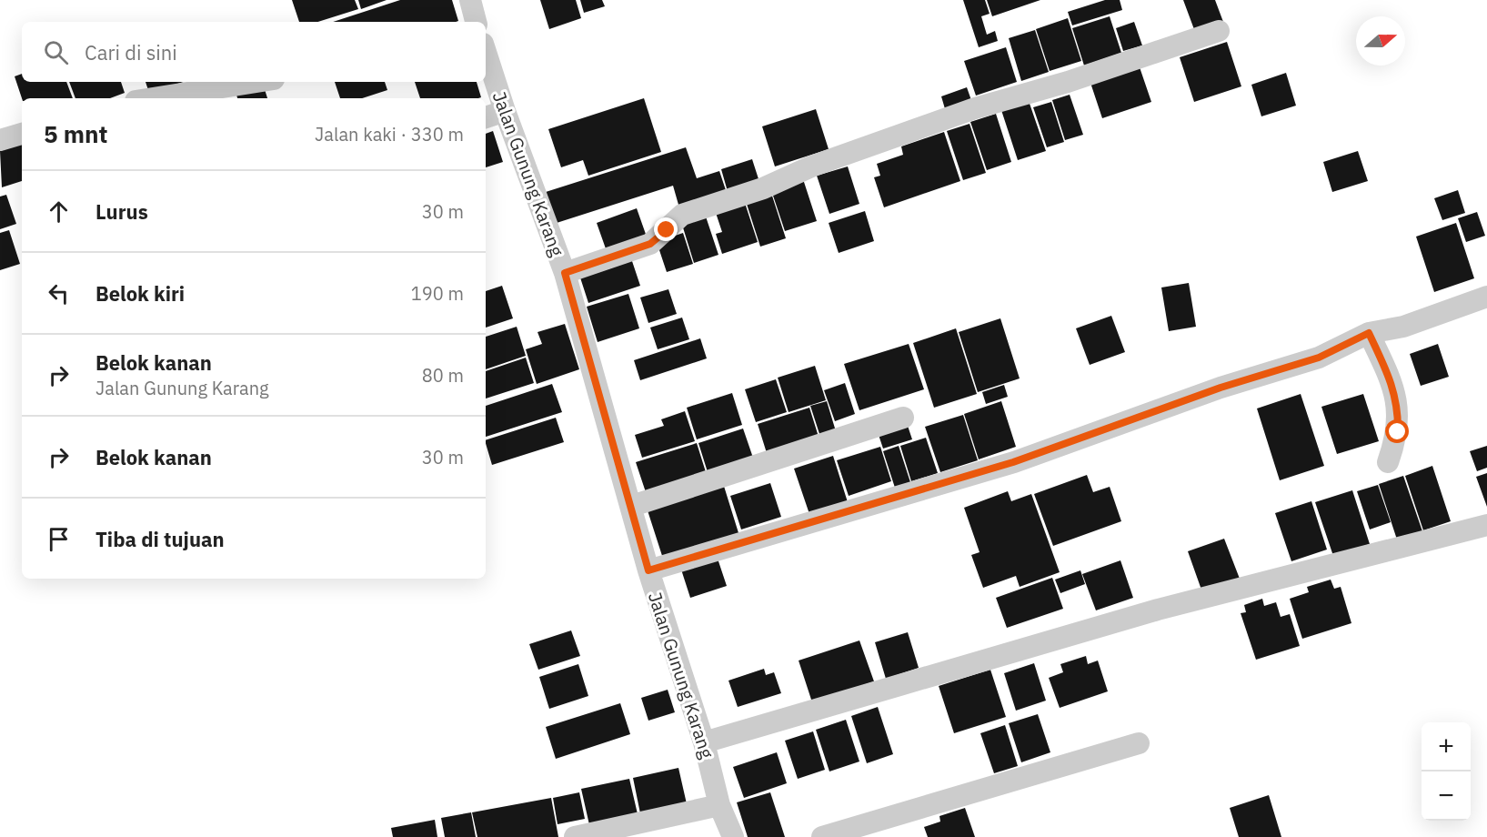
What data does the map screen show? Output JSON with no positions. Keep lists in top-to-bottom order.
{
  "streets": {
    "street": ["Jalan Gunung Karang"]
  },
  "north": "right",
  "page": {
    "search": "Cari di sini",
    "heading": ["5 mnt", "Jalan kaki · 330 m"],
    "list": [
      ["Lurus", "30 m"],
      ["Belok kiri", "190 m"],
      ["Belok kanan", "Jalan Gunung Karang", "80 m"],
      ["Belok kanan", "30 m"],
      "Tiba di tujuan"
    ],
    "map_buttons": ["+", "−"]
  }
}
